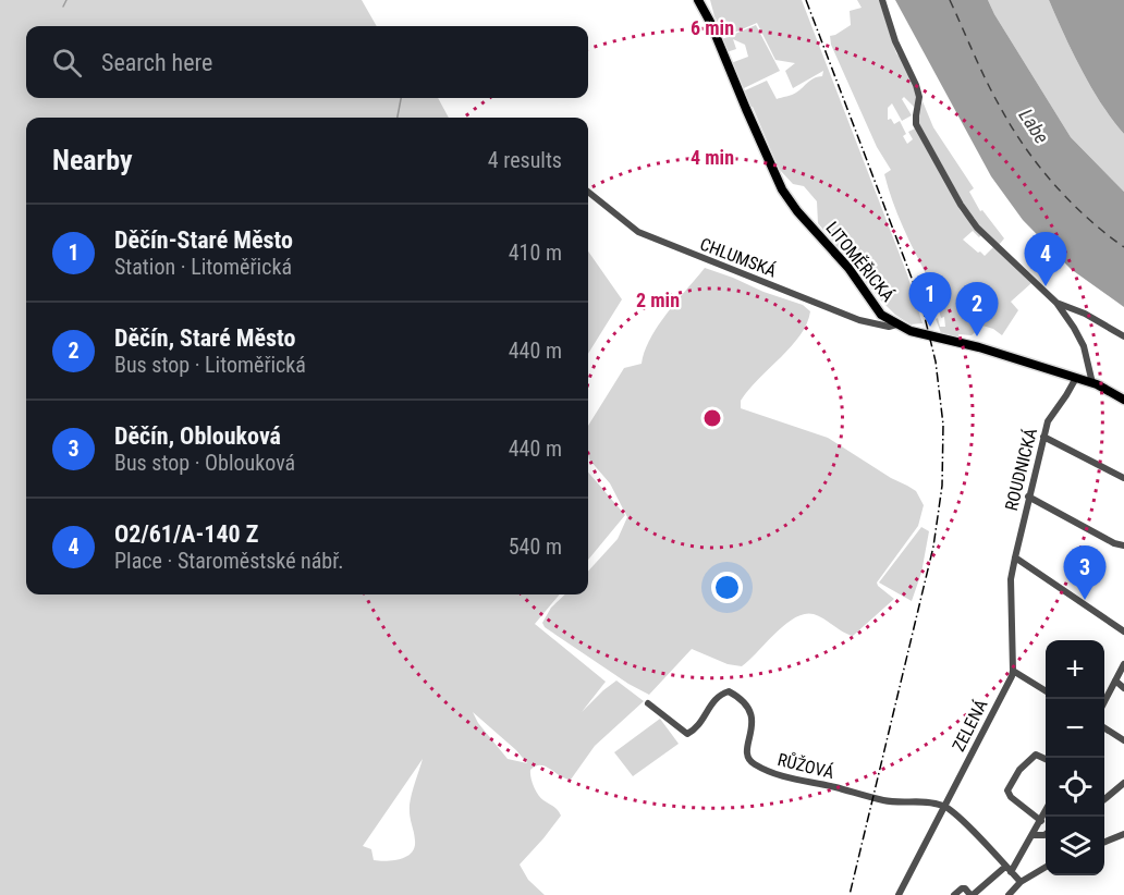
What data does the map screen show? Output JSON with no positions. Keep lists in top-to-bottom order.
{
  "streets": {
    "main road": ["LITOMĚŘICKÁ"],
    "street": [
      "CHLUMSKÁ",
      "ROUDNICKÁ",
      "ZELENÁ",
      "RŮŽOVÁ"
    ]
  },
  "crossings": [
    ["CHLUMSKÁ", "LITOMĚŘICKÁ"],
    ["LITOMĚŘICKÁ", "ROUDNICKÁ"],
    ["ROUDNICKÁ", "ZELENÁ"],
    ["ZELENÁ", "RŮŽOVÁ"]
  ],
  "water": ["Labe"],
  "page": {
    "search": "Search here",
    "heading": ["Nearby", "4 results"],
    "list": [
      {
        "mark": "1",
        "name": "Děčín-Staré Město",
        "note": "Station · Litoměřická",
        "value": "410 m"
      },
      {
        "mark": "2",
        "name": "Děčín, Staré Město",
        "note": "Bus stop · Litoměřická",
        "value": "440 m"
      },
      {
        "mark": "3",
        "name": "Děčín, Oblouková",
        "note": "Bus stop · Oblouková",
        "value": "440 m"
      },
      {
        "mark": "4",
        "name": "O2/61/A-140 Z",
        "note": "Place · Staroměstské nábř.",
        "value": "540 m"
      }
    ],
    "pins": [
      "4",
      "1",
      "2",
      "3"
    ],
    "map_buttons": ["+", "−"]
  },
  "rings": ["6 min", "4 min", "2 min"]
}
